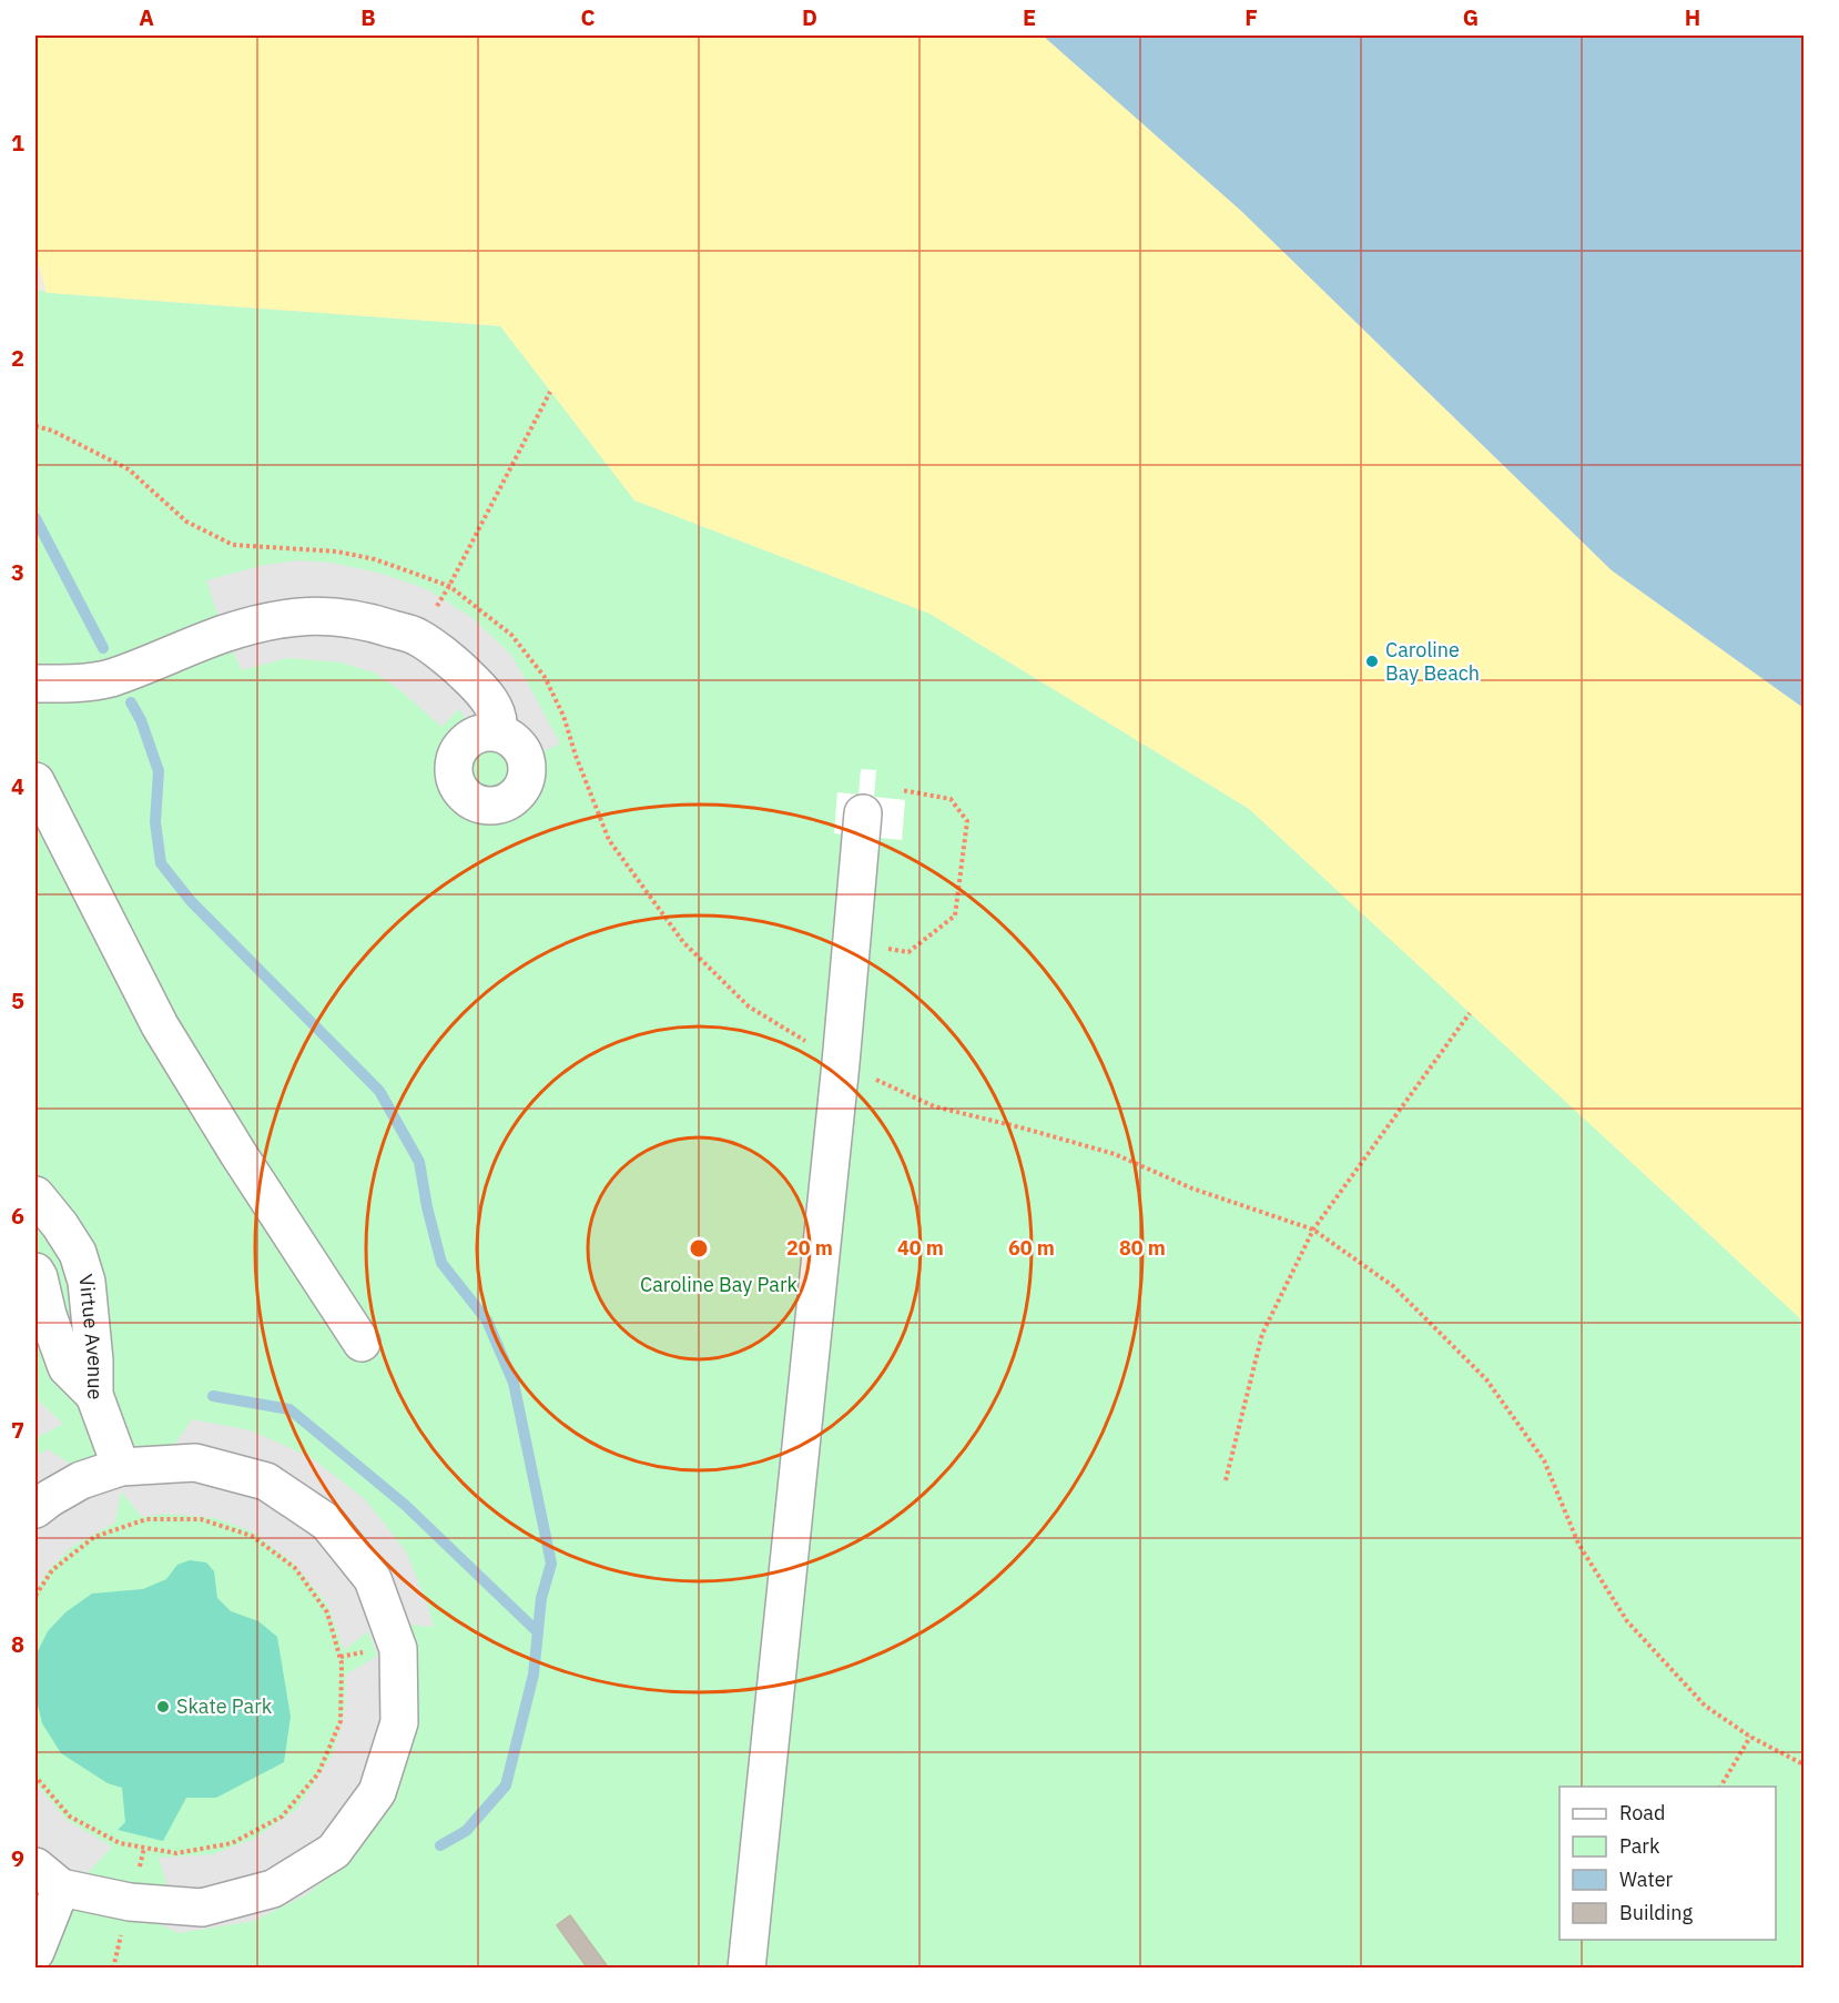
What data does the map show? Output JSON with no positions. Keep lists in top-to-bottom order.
{
  "streets": {
    "street": ["Virtue Avenue"]
  },
  "parks": ["Caroline Bay Park"],
  "places": ["Caroline Bay Beach", "Skate Park"],
  "legend": [
    "Road",
    "Park",
    "Water",
    "Building"
  ],
  "grid": {
    "columns": [
      "A",
      "B",
      "C",
      "D",
      "E",
      "F",
      "G",
      "H"
    ],
    "rows": [
      "1",
      "2",
      "3",
      "4",
      "5",
      "6",
      "7",
      "8",
      "9"
    ]
  },
  "rings": [
    "20 m",
    "40 m",
    "60 m",
    "80 m"
  ]
}
